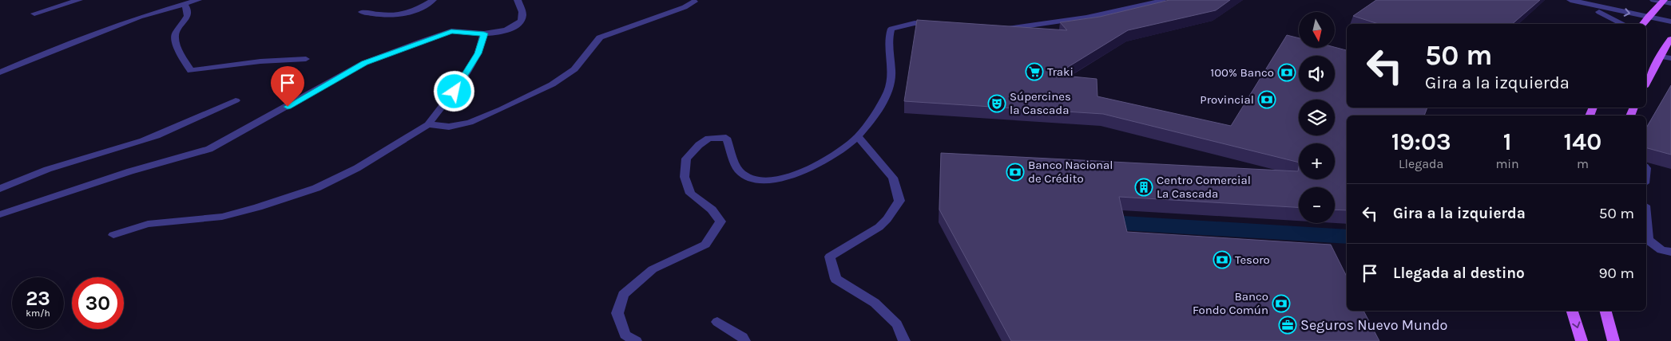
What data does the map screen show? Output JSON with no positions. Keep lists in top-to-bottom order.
{
  "places": {
    "supermarket": ["Traki"],
    "bank": [
      "100% Banco",
      "Provincial",
      "Banco Nacional de Crédito",
      "Tesoro",
      "Banco Fondo Común"
    ],
    "theatre": ["Súpercines la Cascada"],
    "building": ["Centro Comercial La Cascada"],
    "office": ["Seguros Nuevo Mundo"]
  },
  "north": "bottom",
  "page": {
    "map_buttons": ["+", "−"],
    "turn": ["50 m", "Gira a la izquierda"],
    "eta": [
      "19:03",
      "Llegada",
      "1",
      "min",
      "140",
      "m"
    ],
    "list": [
      {
        "name": "Gira a la izquierda",
        "value": "50 m"
      },
      {
        "name": "Llegada al destino",
        "value": "90 m"
      }
    ],
    "speed": "23 km/h",
    "limit": "30"
  }
}
